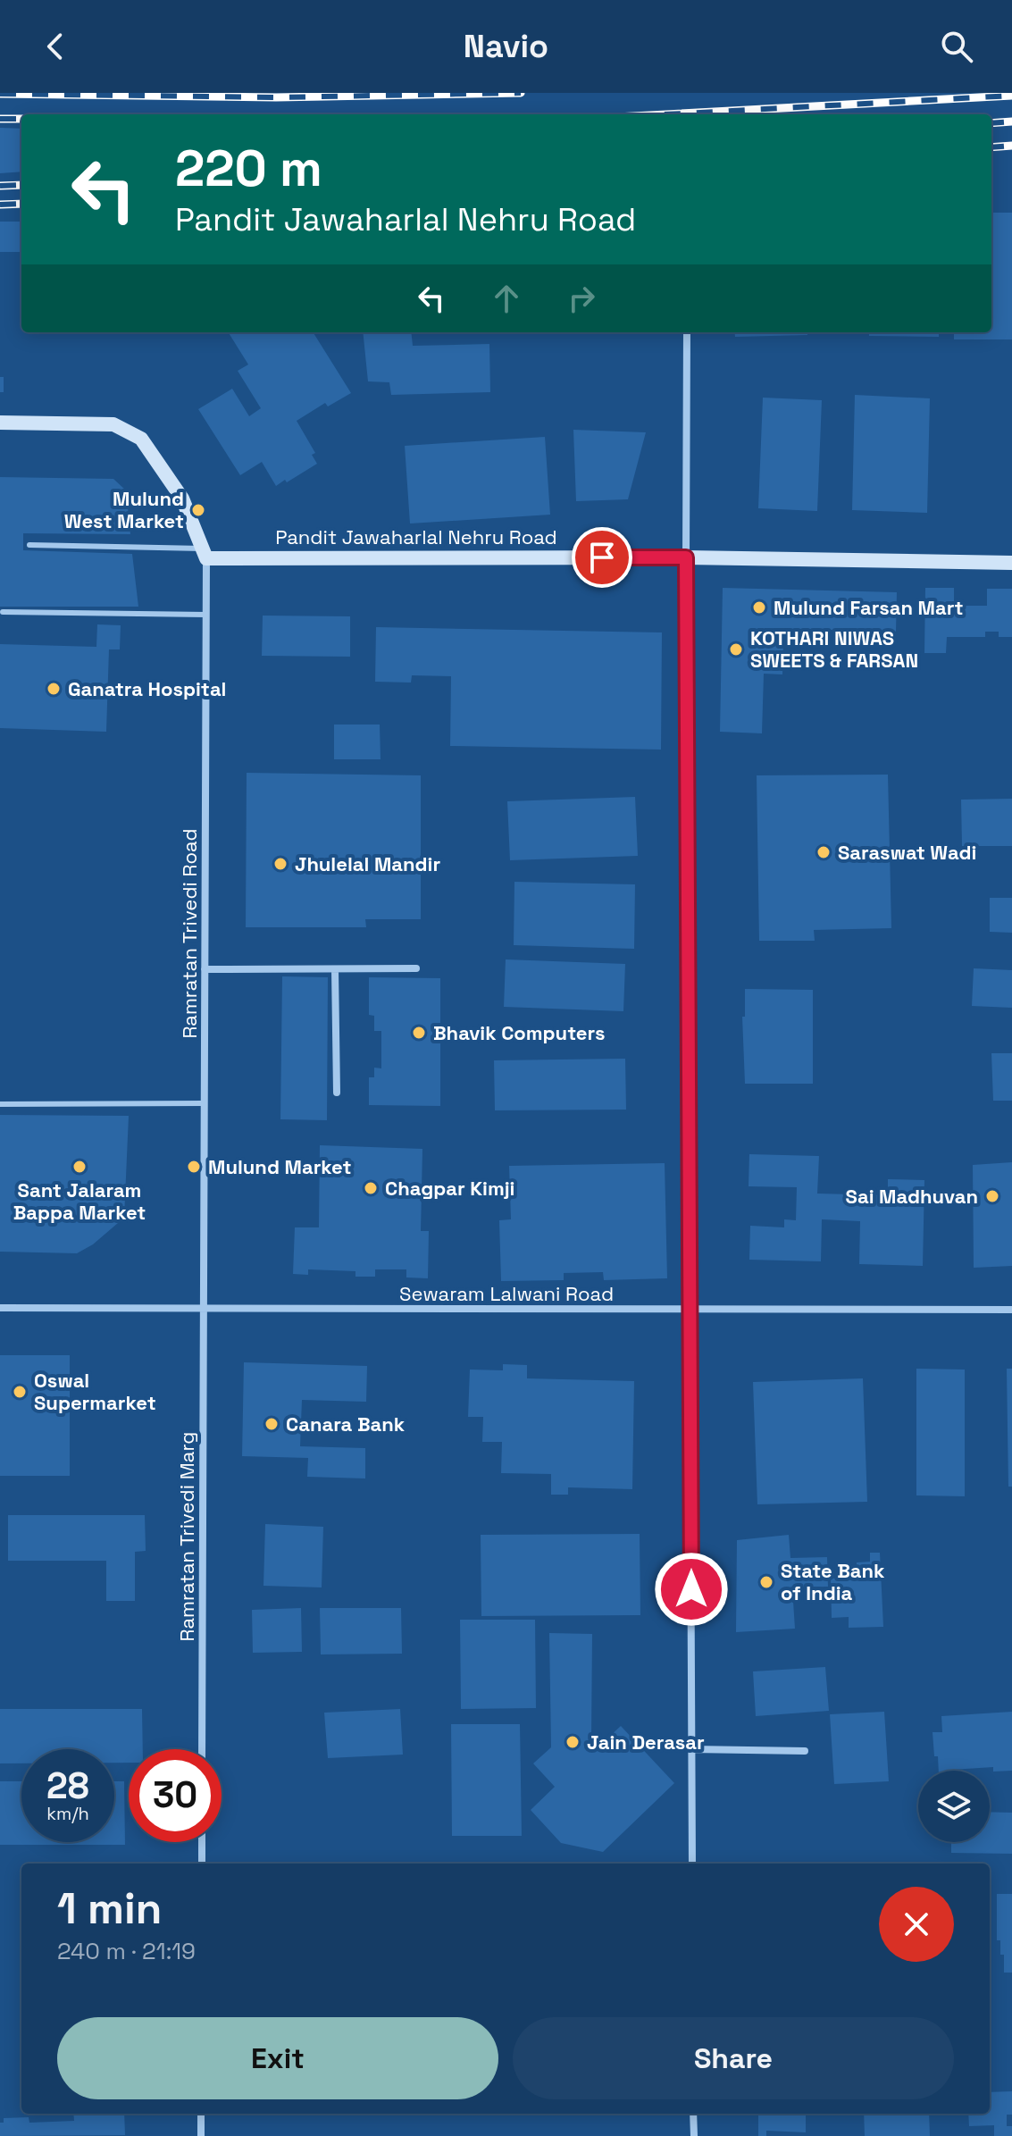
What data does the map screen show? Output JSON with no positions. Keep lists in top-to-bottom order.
{
  "streets": {
    "street": [
      "Pandit Jawaharlal Nehru Road",
      "Ramratan Trivedi Road",
      "Sewaram Lalwani Road",
      "Ramratan Trivedi Marg"
    ]
  },
  "crossings": [
    ["Pandit Jawaharlal Nehru Road", "Ramratan Trivedi Road"],
    ["Ramratan Trivedi Road", "Sewaram Lalwani Road"],
    ["Ramratan Trivedi Road", "Ramratan Trivedi Marg"],
    ["Sewaram Lalwani Road", "Ramratan Trivedi Marg"]
  ],
  "places": [
    "Mulund West Market",
    "Mulund Farsan Mart",
    "KOTHARI NIWAS SWEETS & FARSAN",
    "Ganatra Hospital",
    "Saraswat Wadi",
    "Jhulelal Mandir",
    "Bhavik Computers",
    "Sant Jalaram Bappa Market",
    "Mulund Market",
    "Chagpar Kimji",
    "Sai Madhuvan",
    "Oswal Supermarket",
    "Canara Bank",
    "State Bank of India",
    "Jain Derasar"
  ],
  "page": {
    "header": "Navio",
    "turn": ["220 m", "Pandit Jawaharlal Nehru Road"],
    "speed": "28 km/h",
    "limit": "30",
    "heading": ["1 min", "240 m · 21:19"],
    "buttons": ["Exit", "Share"]
  }
}
